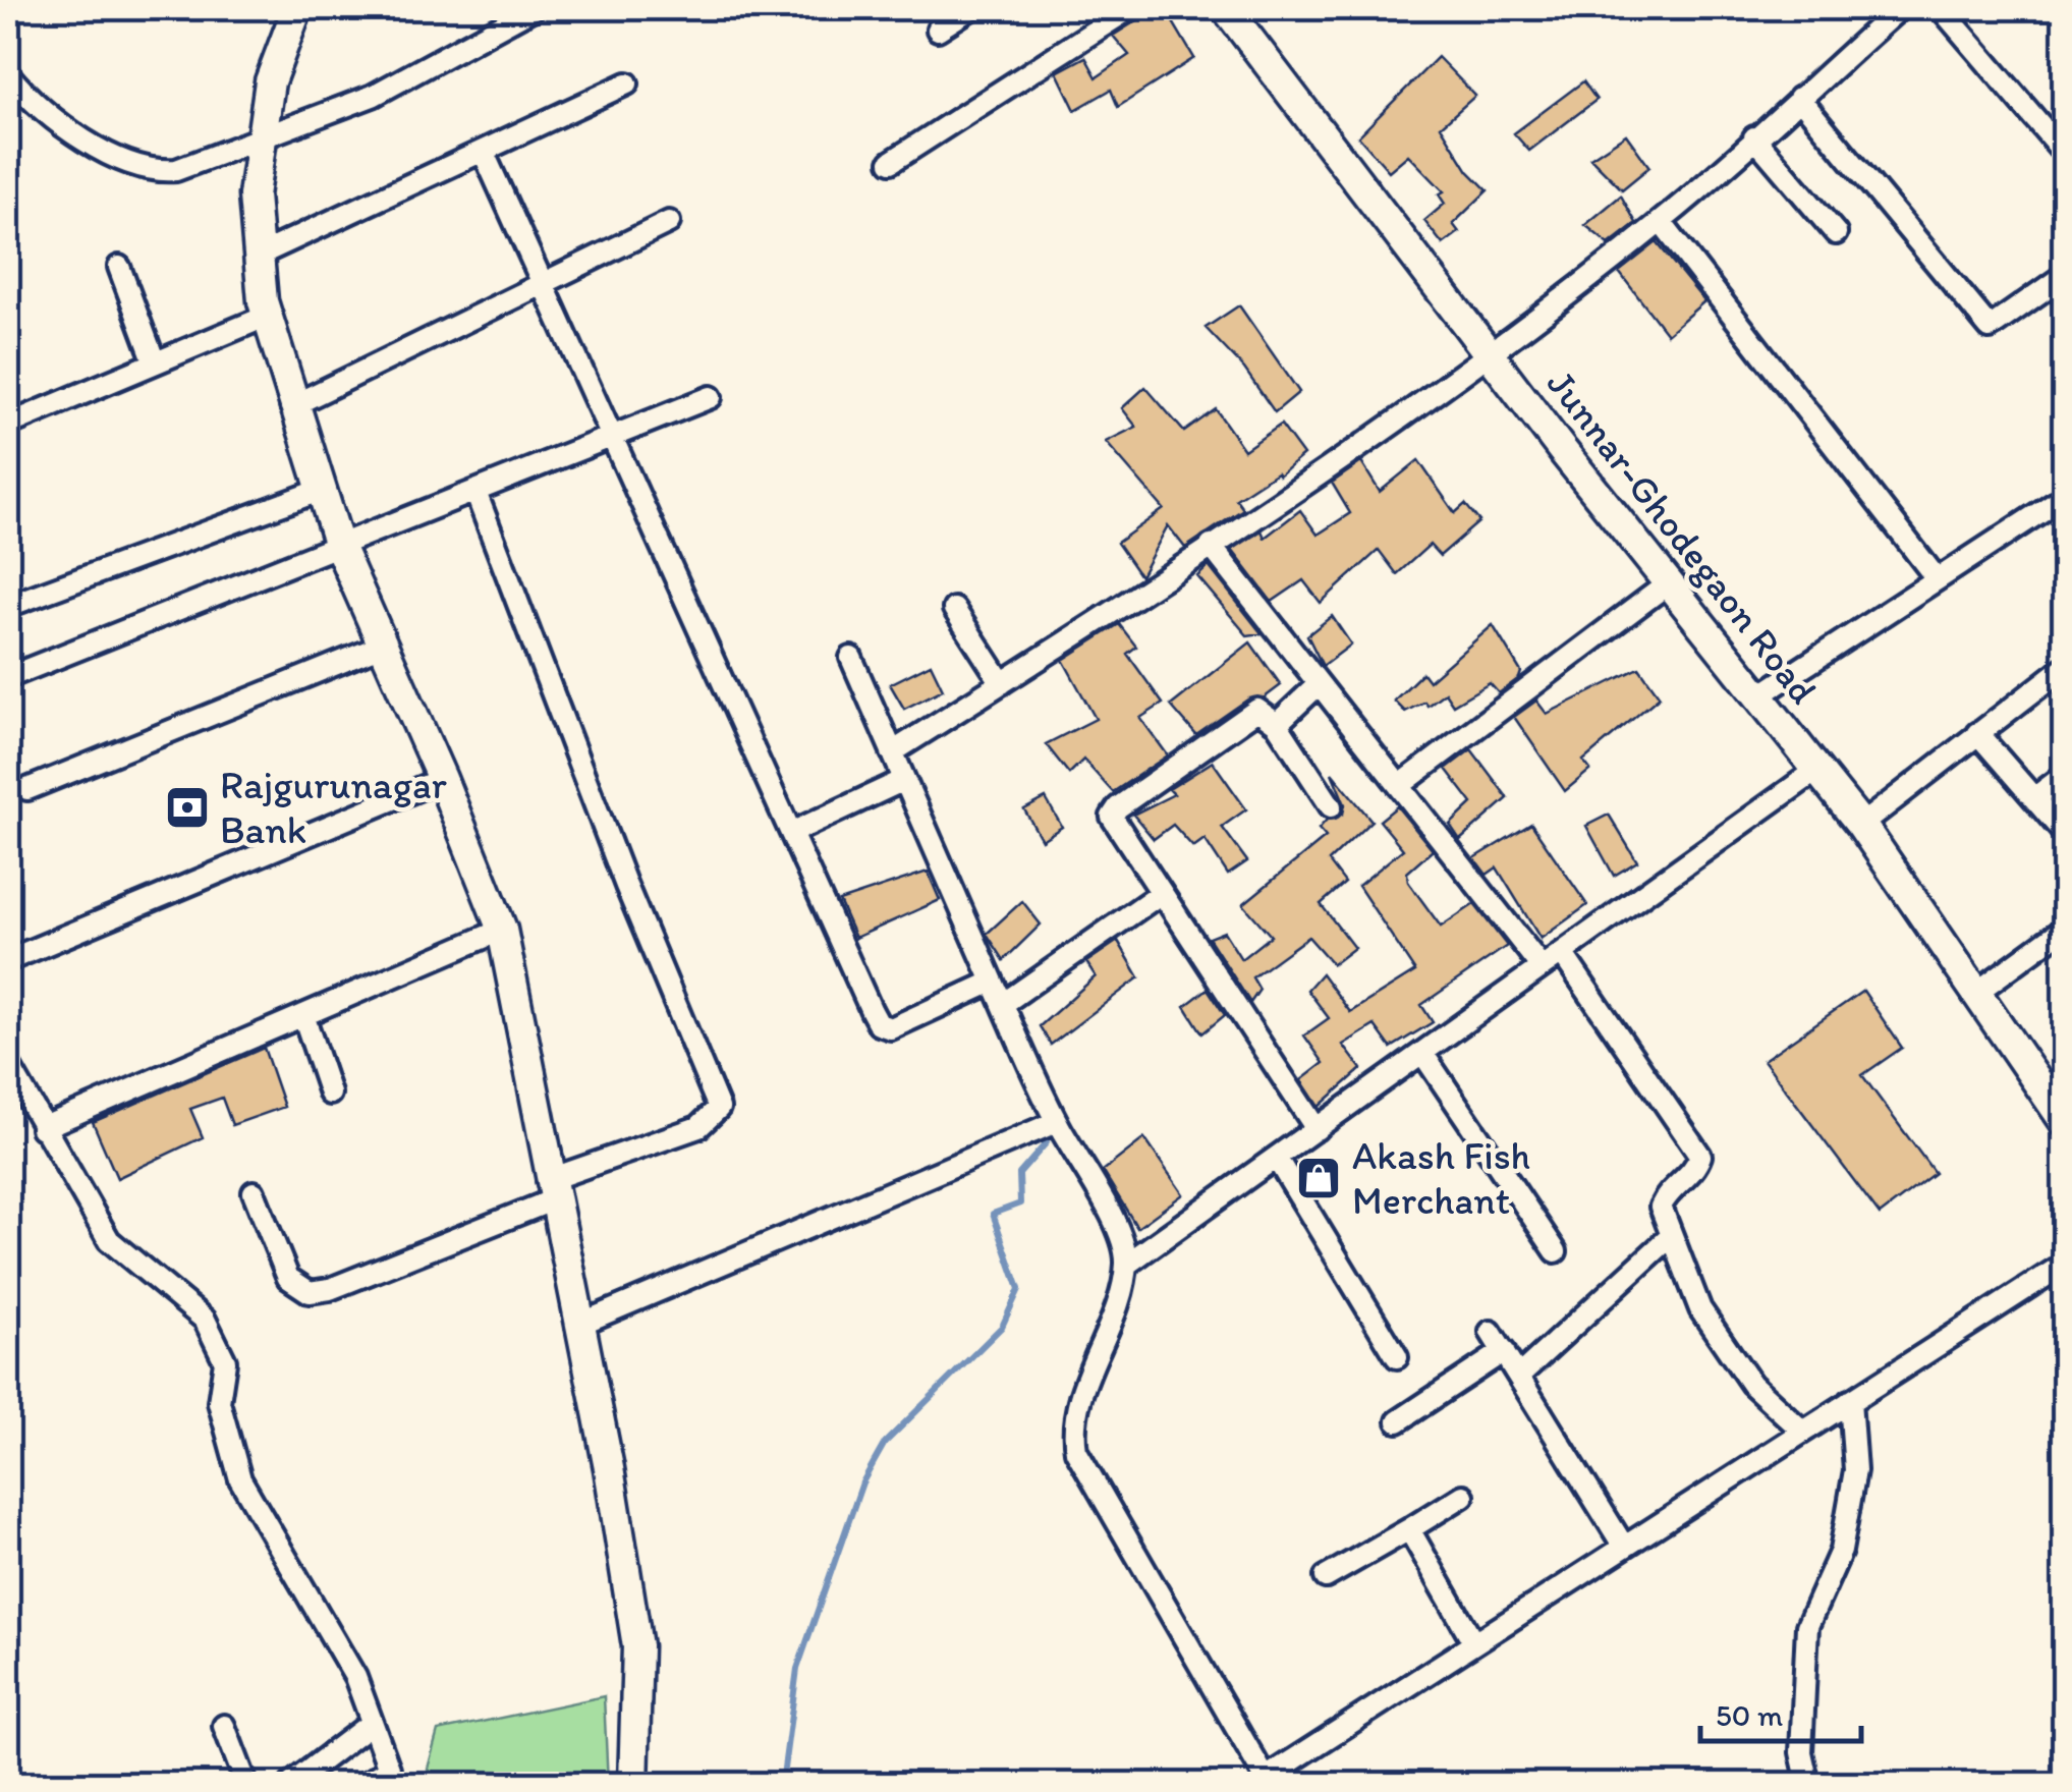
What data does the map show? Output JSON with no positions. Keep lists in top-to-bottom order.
{
  "streets": {
    "street": ["Junnar-Ghodegaon Road"]
  },
  "places": {
    "bank": ["Rajgurunagar Bank"],
    "shop": ["Akash Fish Merchant"]
  },
  "scale_bar": "50 m"
}
